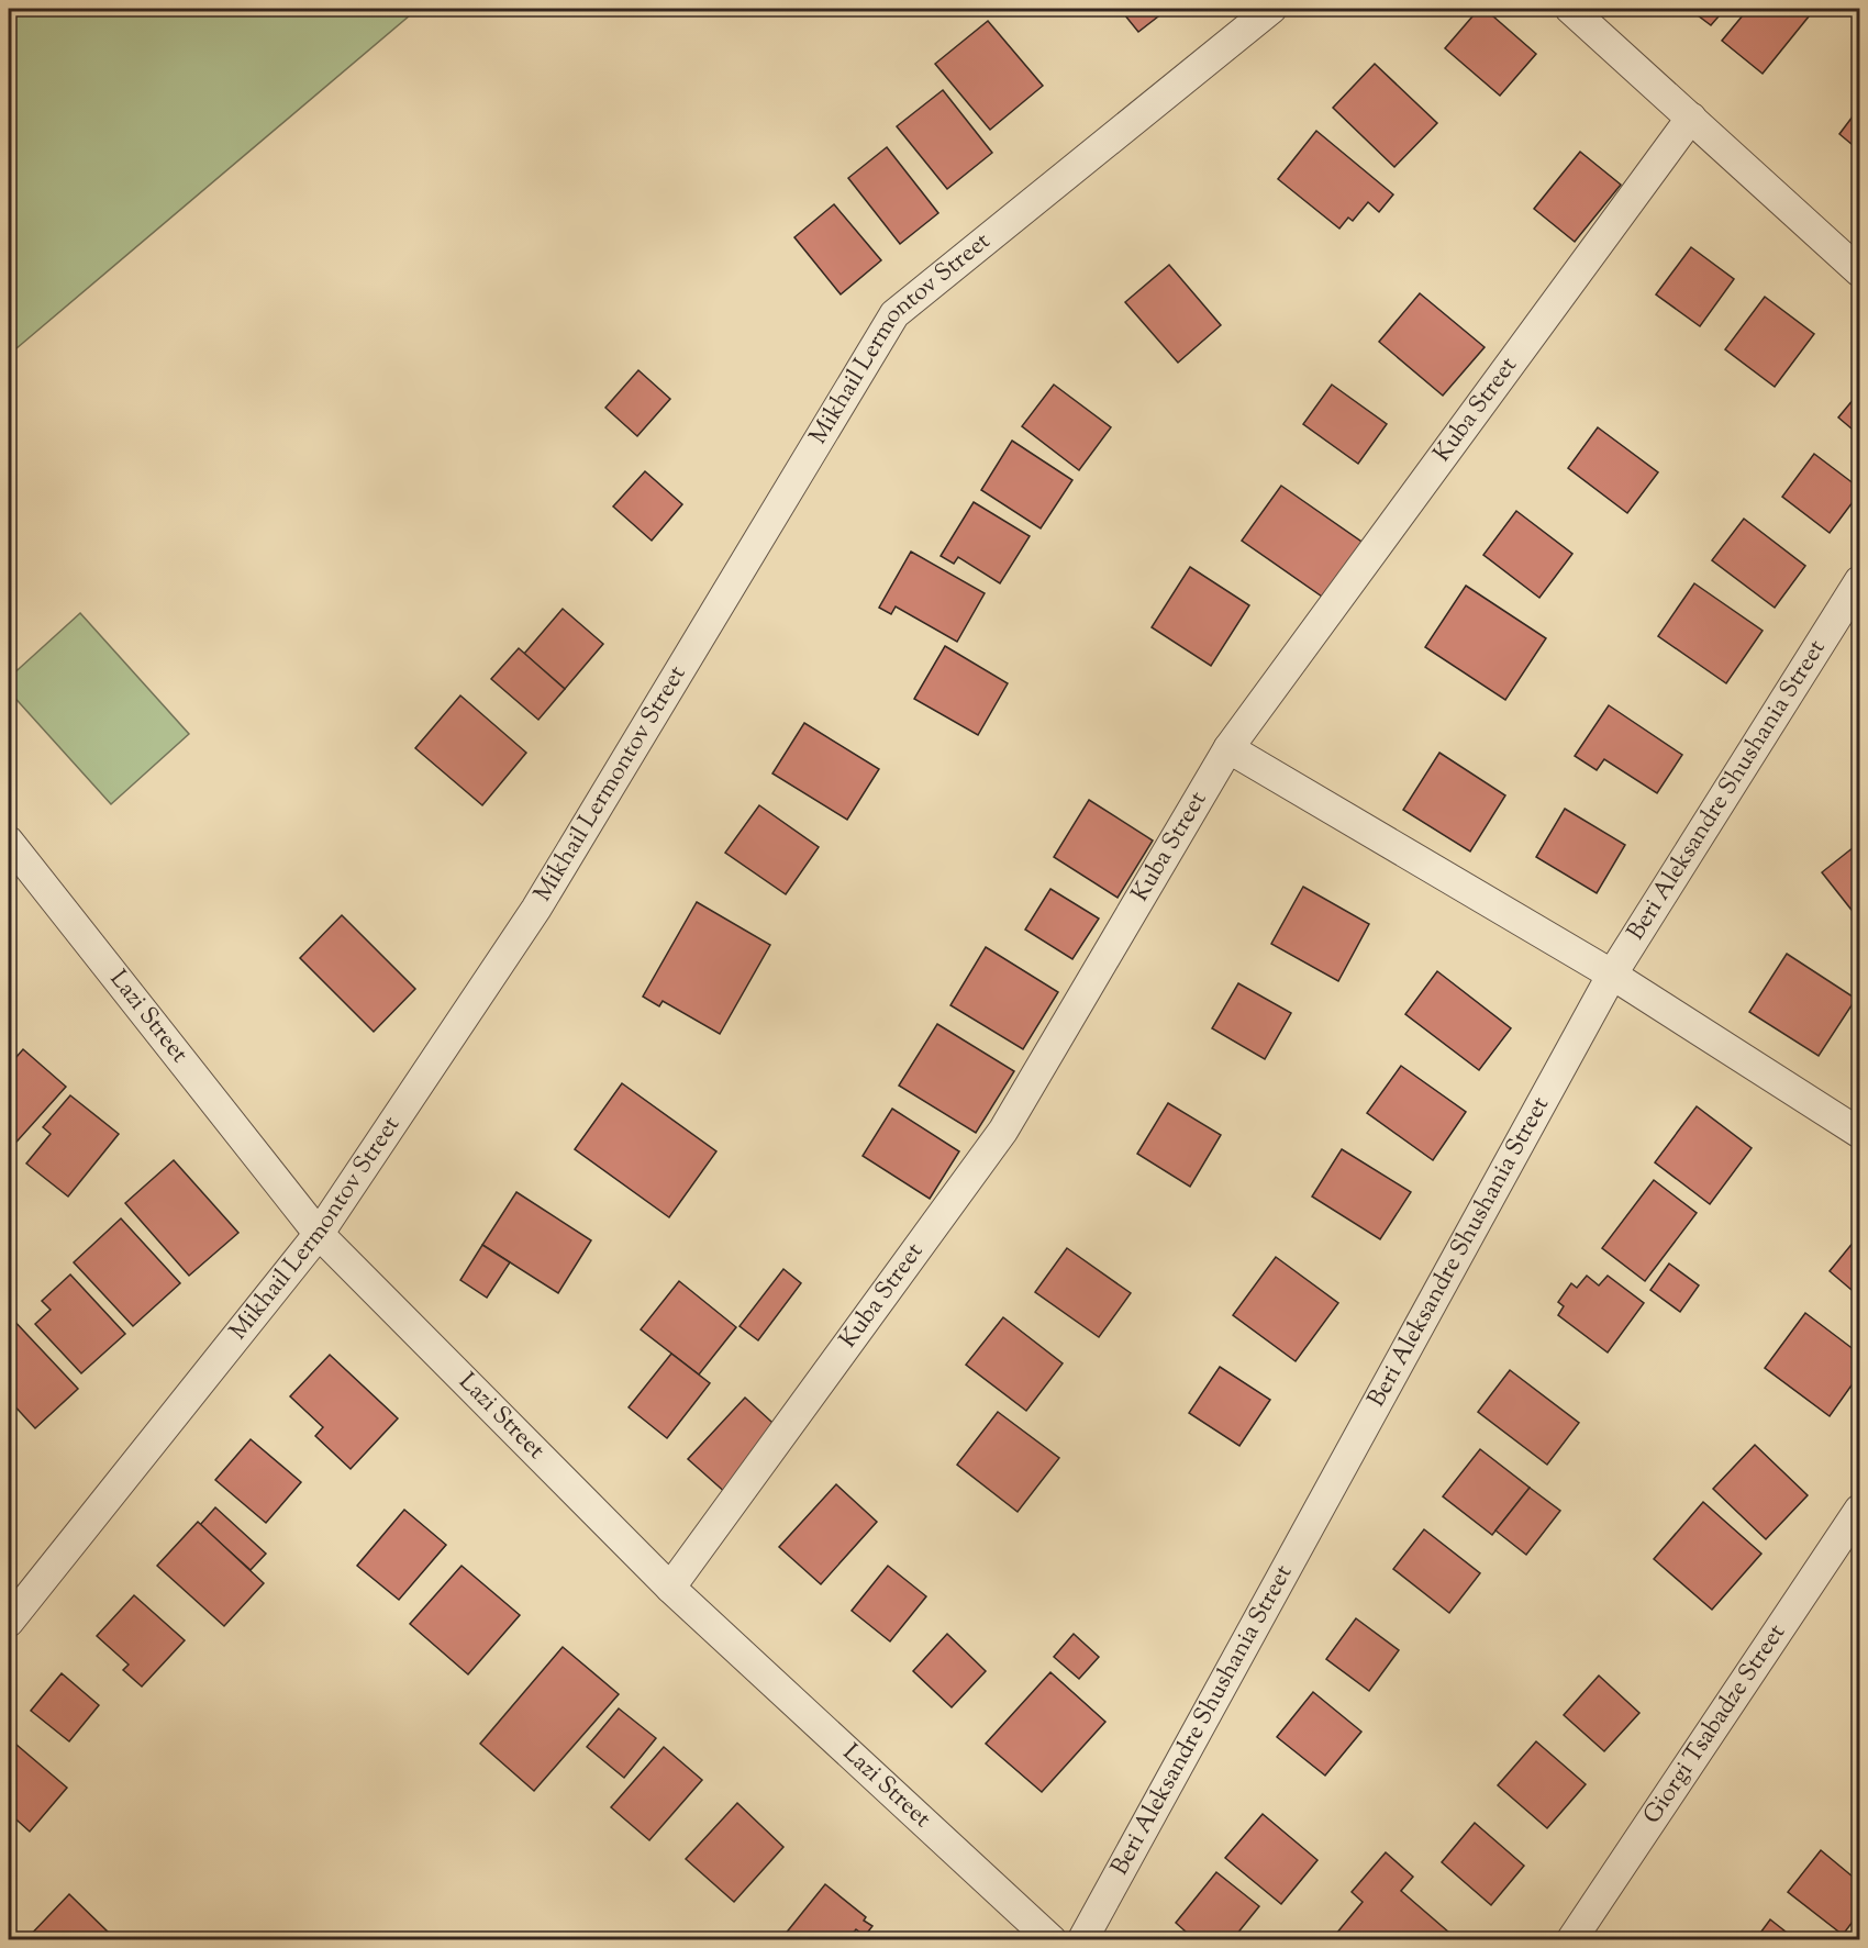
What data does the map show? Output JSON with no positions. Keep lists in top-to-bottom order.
{
  "streets": {
    "street": [
      "Mikhail Lermontov Street",
      "Kuba Street",
      "Beri Aleksandre Shushania Street",
      "Lazi Street",
      "Giorgi Tsabadze Street"
    ]
  },
  "crossings": [
    ["Mikhail Lermontov Street", "Lazi Street"],
    ["Kuba Street", "Lazi Street"]
  ]
}
